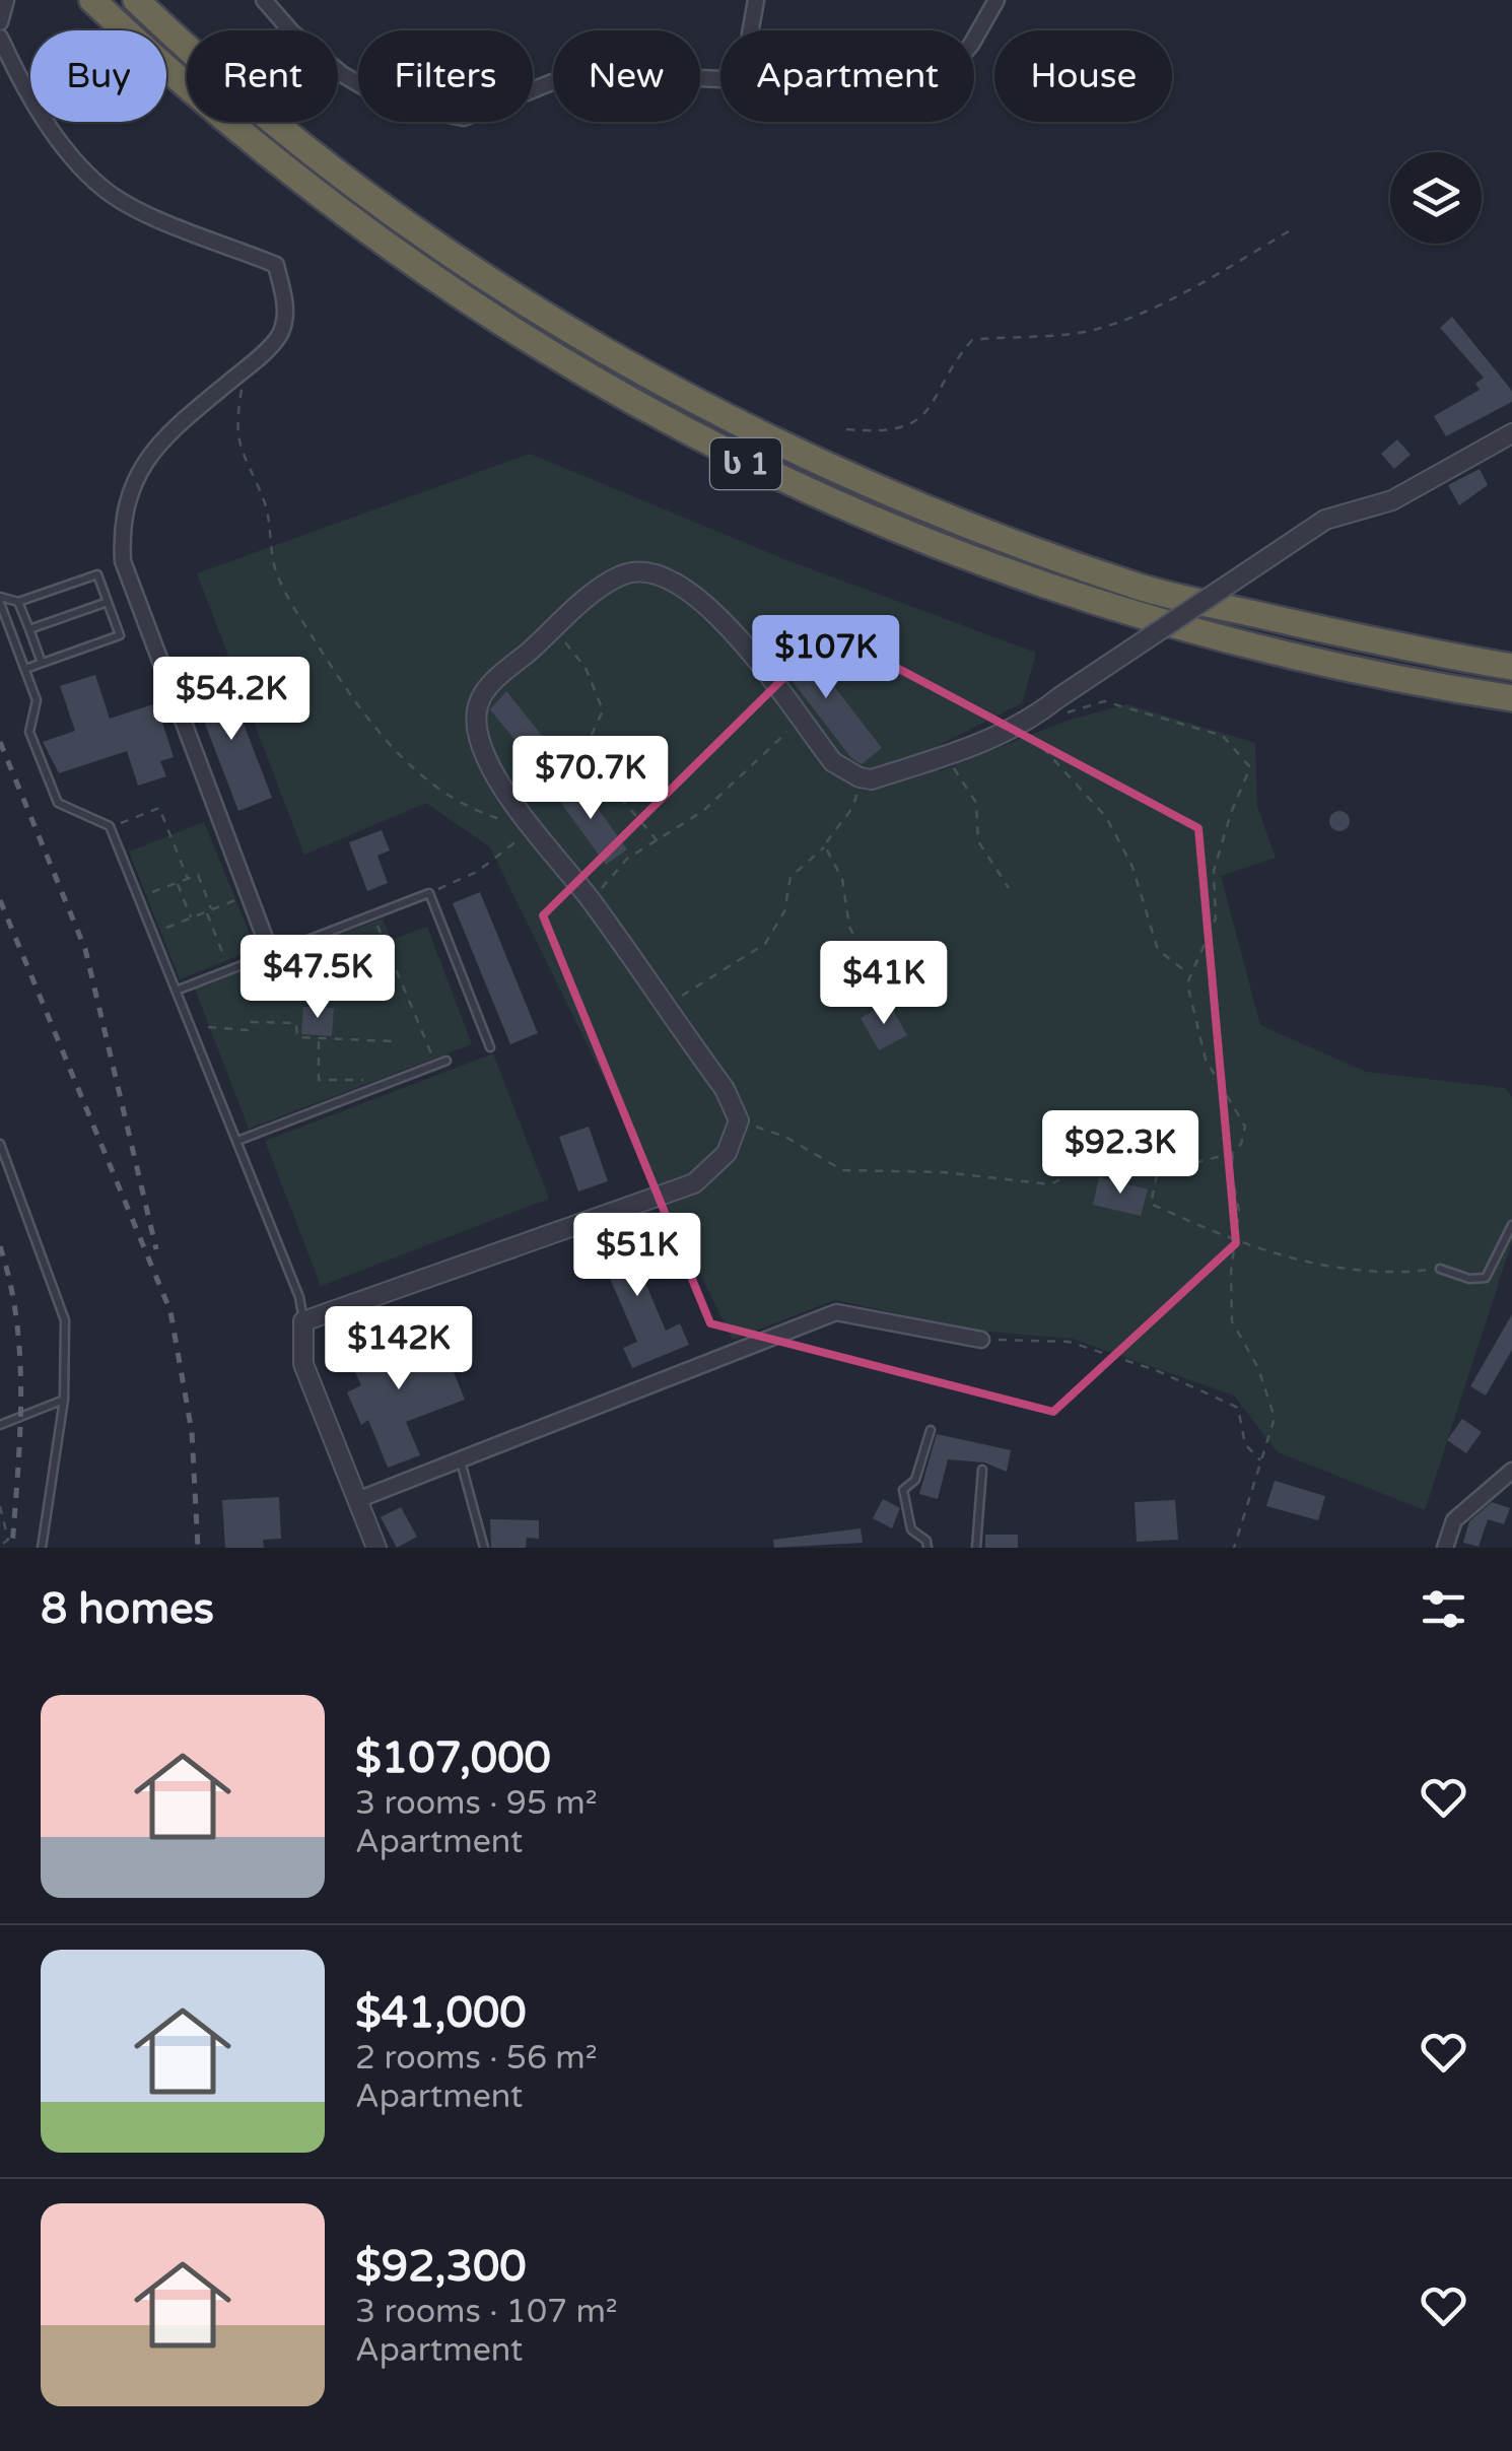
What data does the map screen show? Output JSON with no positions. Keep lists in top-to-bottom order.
{
  "streets": {
    "highway": ["ს 1"]
  },
  "page": {
    "chip": [
      "Buy",
      "Rent",
      "Filters",
      "New",
      "Apartment",
      "House"
    ],
    "price": [
      "$107K",
      "$54.2K",
      "$70.7K",
      "$47.5K",
      "$41K",
      "$92.3K",
      "$51K",
      "$142K"
    ],
    "heading": "8 homes",
    "list": [
      {
        "name": "$107,000",
        "note": "3 rooms · 95 m² · Apartment"
      },
      {
        "name": "$41,000",
        "note": "2 rooms · 56 m² · Apartment"
      },
      {
        "name": "$92,300",
        "note": "3 rooms · 107 m² · Apartment"
      }
    ]
  }
}
